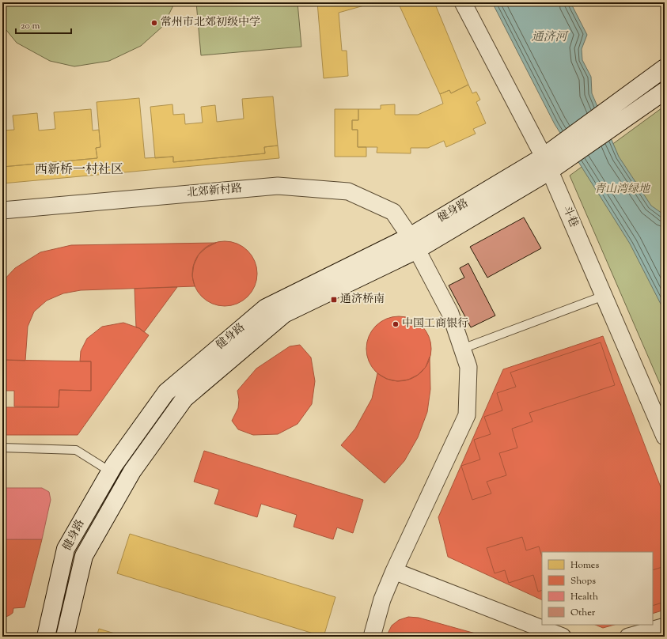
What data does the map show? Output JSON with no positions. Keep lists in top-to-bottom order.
{
  "streets": {
    "main road": ["健身路"],
    "street": ["北郊新村路", "斗巷"]
  },
  "crossings": [
    ["北郊新村路", "健身路"],
    ["健身路", "斗巷"]
  ],
  "districts": ["西新桥一村社区"],
  "water": ["通济河"],
  "parks": ["青山湾绿地"],
  "places": {
    "other": ["常州市北郊初级中学", "中国工商银行"],
    "transit": ["通济桥南"]
  },
  "legend": [
    "Homes",
    "Shops",
    "Health",
    "Other"
  ],
  "scale_bar": "20 m"
}
